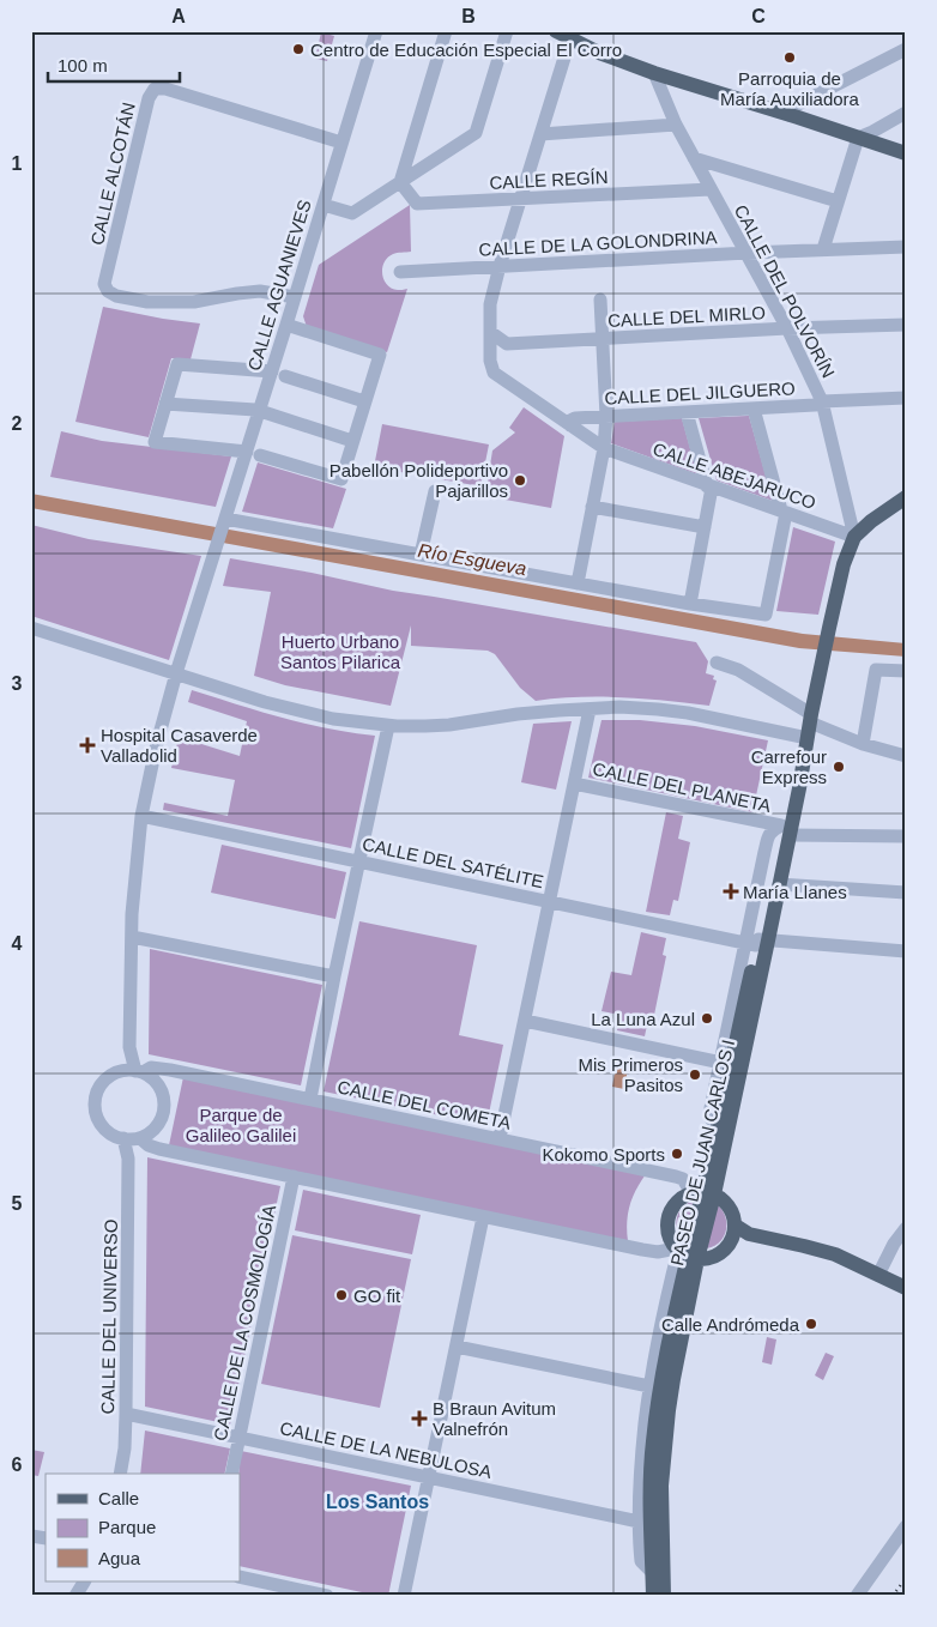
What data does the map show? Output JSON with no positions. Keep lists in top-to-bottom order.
{
  "streets": {
    "main road": ["PASEO DE JUAN CARLOS I"],
    "street": [
      "CALLE ALCOTÁN",
      "CALLE REGÍN",
      "CALLE DE LA GOLONDRINA",
      "CALLE AGUANIEVES",
      "CALLE DEL POLVORÍN",
      "CALLE DEL MIRLO",
      "CALLE DEL JILGUERO",
      "CALLE ABEJARUCO",
      "CALLE DEL PLANETA",
      "CALLE DEL SATÉLITE",
      "CALLE DEL COMETA",
      "CALLE DEL UNIVERSO",
      "CALLE DE LA COSMOLOGÍA",
      "CALLE DE LA NEBULOSA"
    ]
  },
  "crossings": [
    ["CALLE ALCOTÁN", "CALLE AGUANIEVES"],
    ["CALLE REGÍN", "CALLE DEL POLVORÍN"],
    ["CALLE DE LA GOLONDRINA", "CALLE DEL POLVORÍN"],
    ["CALLE DEL POLVORÍN", "CALLE DEL MIRLO"],
    ["CALLE DEL POLVORÍN", "CALLE DEL JILGUERO"],
    ["CALLE DEL POLVORÍN", "CALLE ABEJARUCO"],
    ["CALLE DEL POLVORÍN", "PASEO DE JUAN CARLOS I"],
    ["CALLE DEL JILGUERO", "CALLE ABEJARUCO"],
    ["CALLE ABEJARUCO", "PASEO DE JUAN CARLOS I"],
    ["CALLE DEL PLANETA", "PASEO DE JUAN CARLOS I"],
    ["CALLE DEL SATÉLITE", "PASEO DE JUAN CARLOS I"],
    ["CALLE DEL COMETA", "PASEO DE JUAN CARLOS I"],
    ["CALLE DEL COMETA", "CALLE DEL UNIVERSO"],
    ["PASEO DE JUAN CARLOS I", "CALLE DE LA NEBULOSA"],
    ["CALLE DEL UNIVERSO", "CALLE DE LA NEBULOSA"],
    ["CALLE DE LA COSMOLOGÍA", "CALLE DE LA NEBULOSA"]
  ],
  "districts": ["Los Santos"],
  "water": ["Río Esgueva"],
  "parks": ["Huerto Urbano Santos Pilarica", "Parque de Galileo Galilei"],
  "places": {
    "other": [
      "Centro de Educación Especial El Corro",
      "Parroquia de María Auxiliadora",
      "Pabellón Polideportivo Pajarillos",
      "Carrefour Express",
      "La Luna Azul",
      "Mis Primeros Pasitos",
      "Kokomo Sports",
      "GO fit",
      "Calle Andrómeda"
    ],
    "health": ["Hospital Casaverde Valladolid", "María Llanes", "B Braun Avitum Valnefrón"]
  },
  "legend": ["Calle", "Parque", "Agua"],
  "scale_bar": "100 m",
  "grid": {
    "columns": ["A", "B", "C"],
    "rows": [
      "1",
      "2",
      "3",
      "4",
      "5",
      "6"
    ]
  }
}
